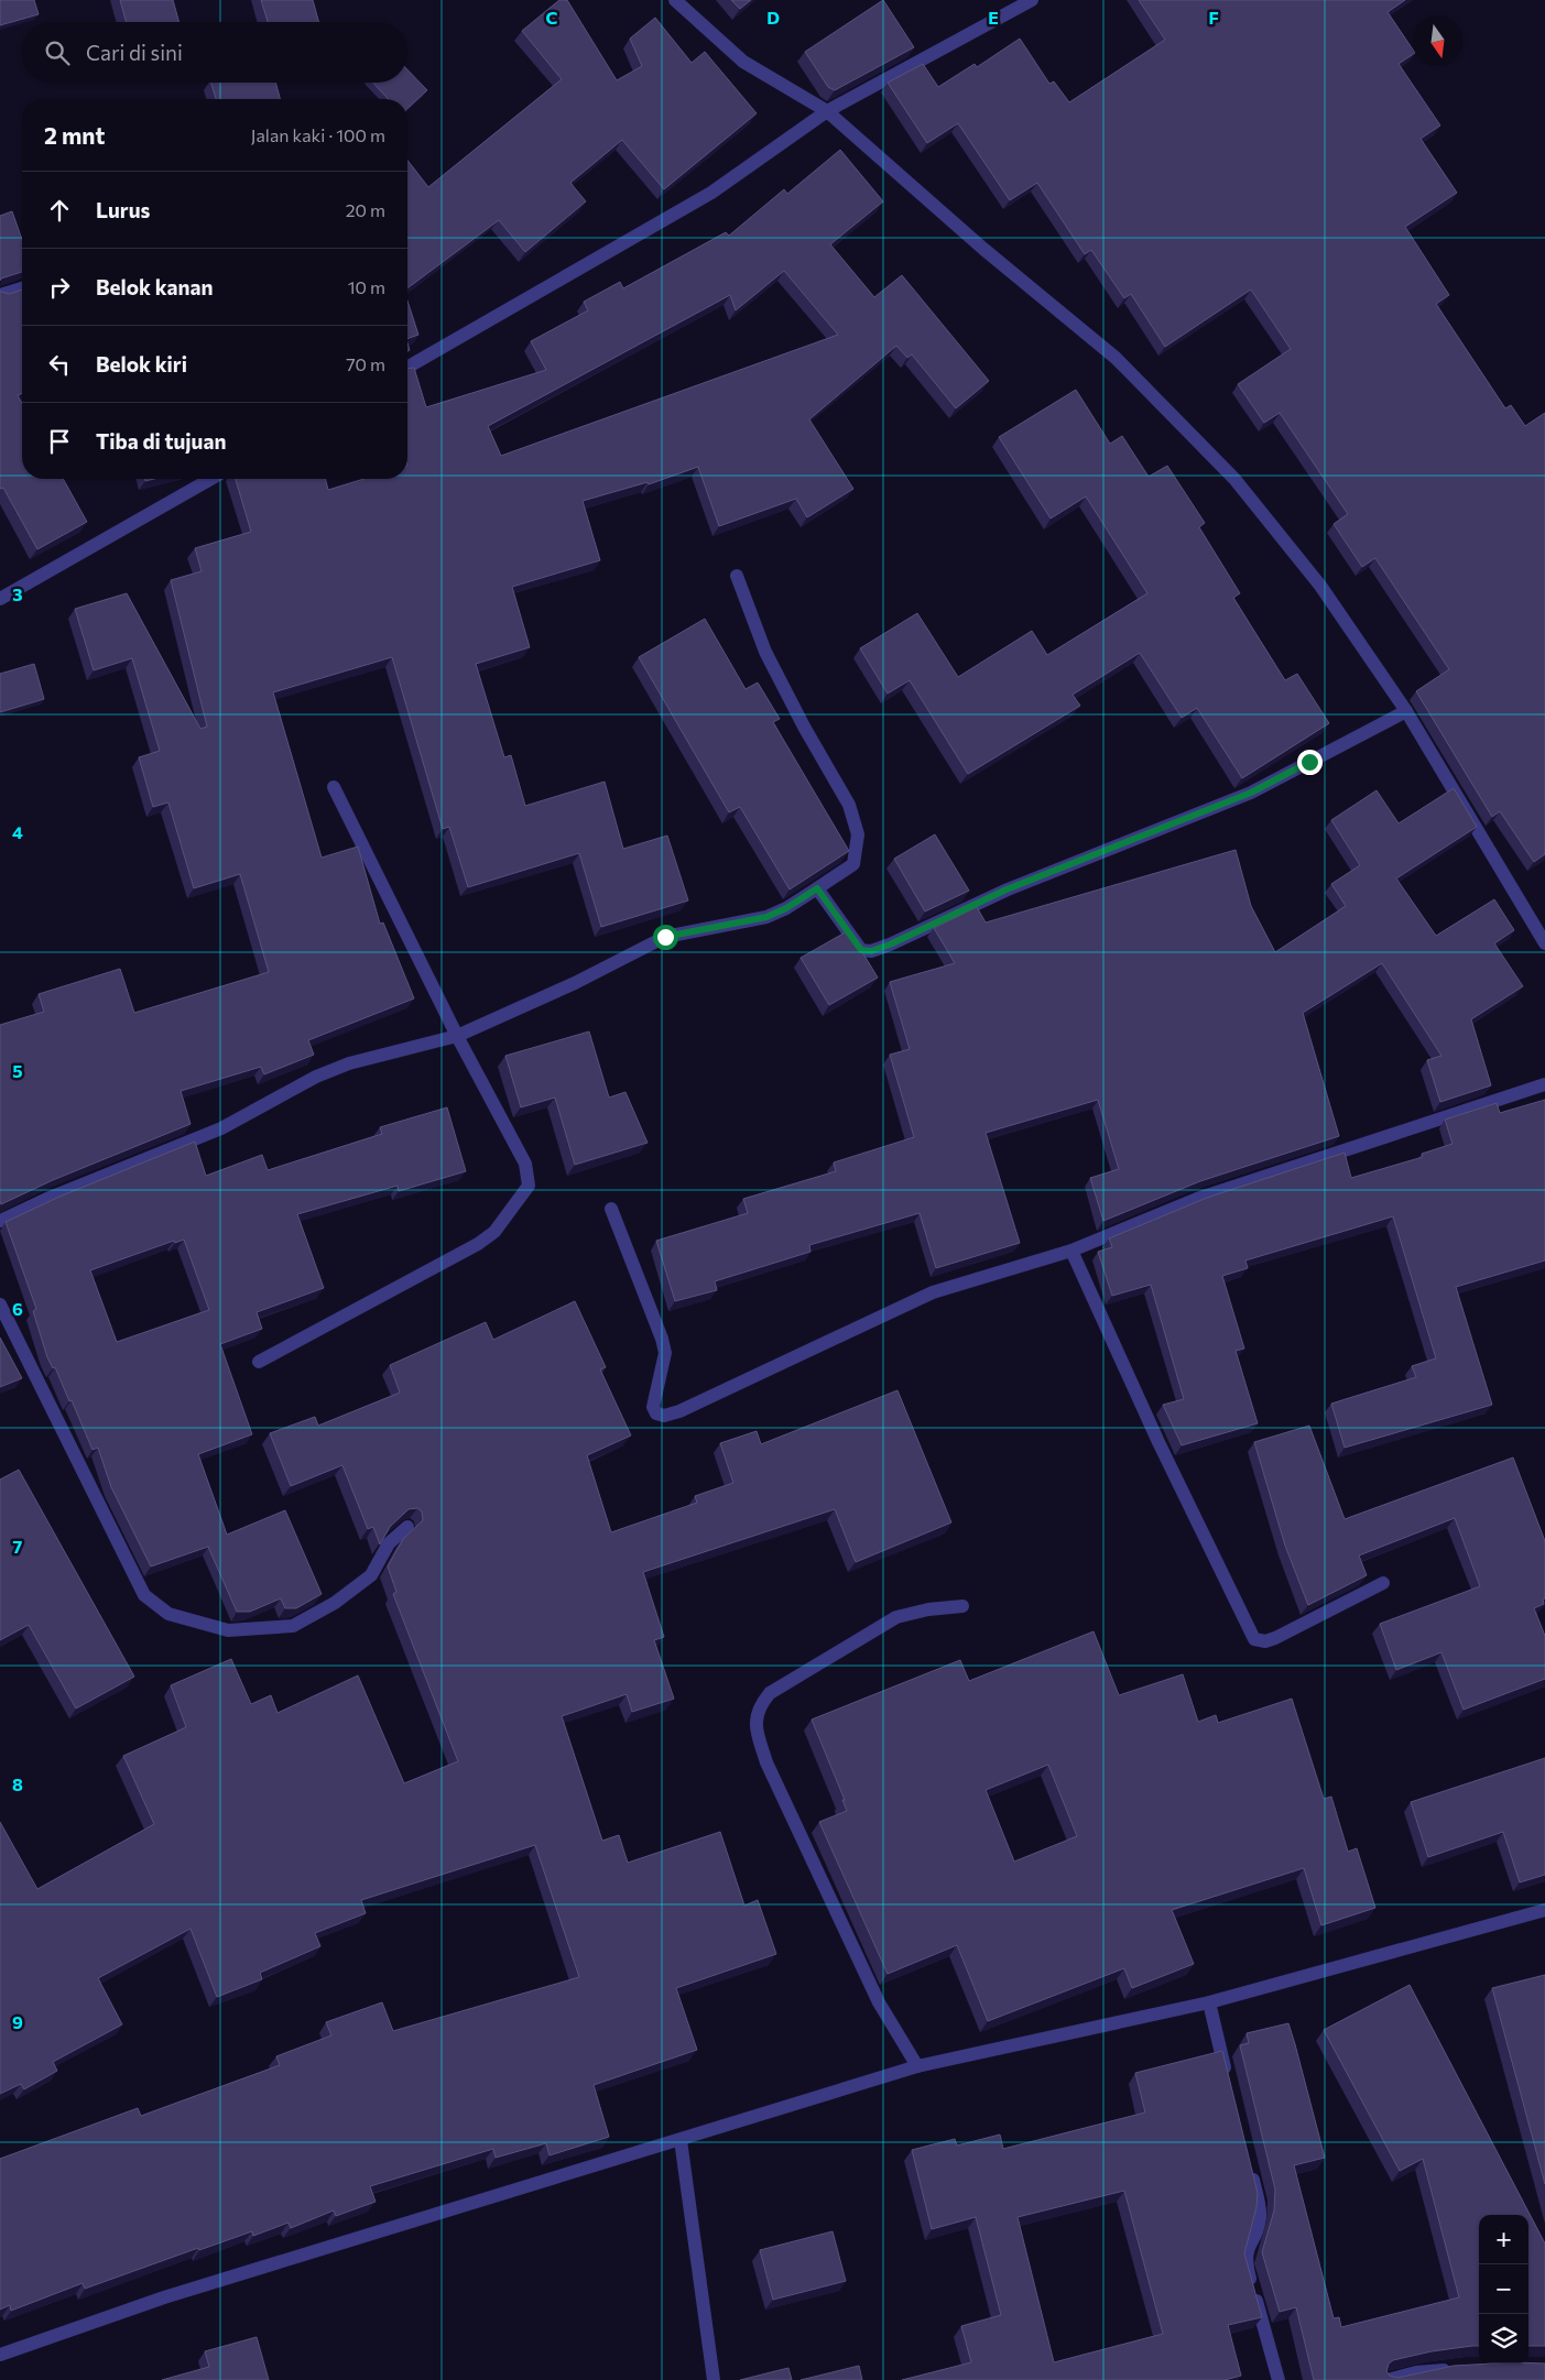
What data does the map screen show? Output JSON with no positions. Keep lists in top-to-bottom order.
{
  "north": "bottom",
  "page": {
    "search": "Cari di sini",
    "heading": ["2 mnt", "Jalan kaki · 100 m"],
    "list": [
      ["Lurus", "20 m"],
      ["Belok kanan", "10 m"],
      ["Belok kiri", "70 m"],
      "Tiba di tujuan"
    ],
    "map_buttons": ["+", "−"]
  },
  "grid": {
    "columns": [
      "C",
      "D",
      "E",
      "F"
    ],
    "rows": [
      "3",
      "4",
      "5",
      "6",
      "7",
      "8",
      "9"
    ]
  }
}
